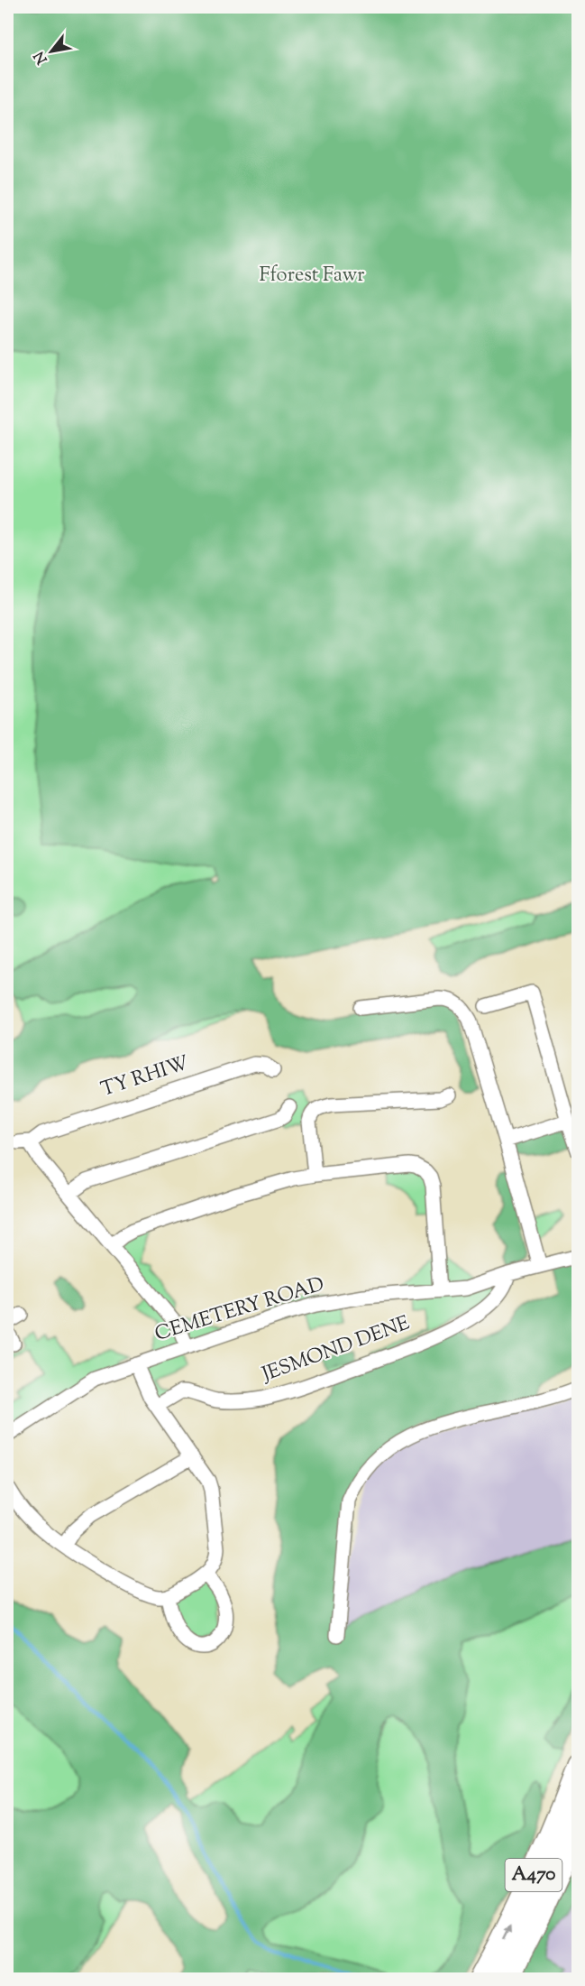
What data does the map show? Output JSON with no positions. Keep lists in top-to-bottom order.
{
  "streets": {
    "highway": ["A470"],
    "street": ["TY RHIW", "CEMETERY ROAD", "JESMOND DENE"]
  },
  "crossings": [
    ["TY RHIW", "CEMETERY ROAD"],
    ["CEMETERY ROAD", "JESMOND DENE"]
  ],
  "parks": ["Fforest Fawr"],
  "north": "bottom left"
}
